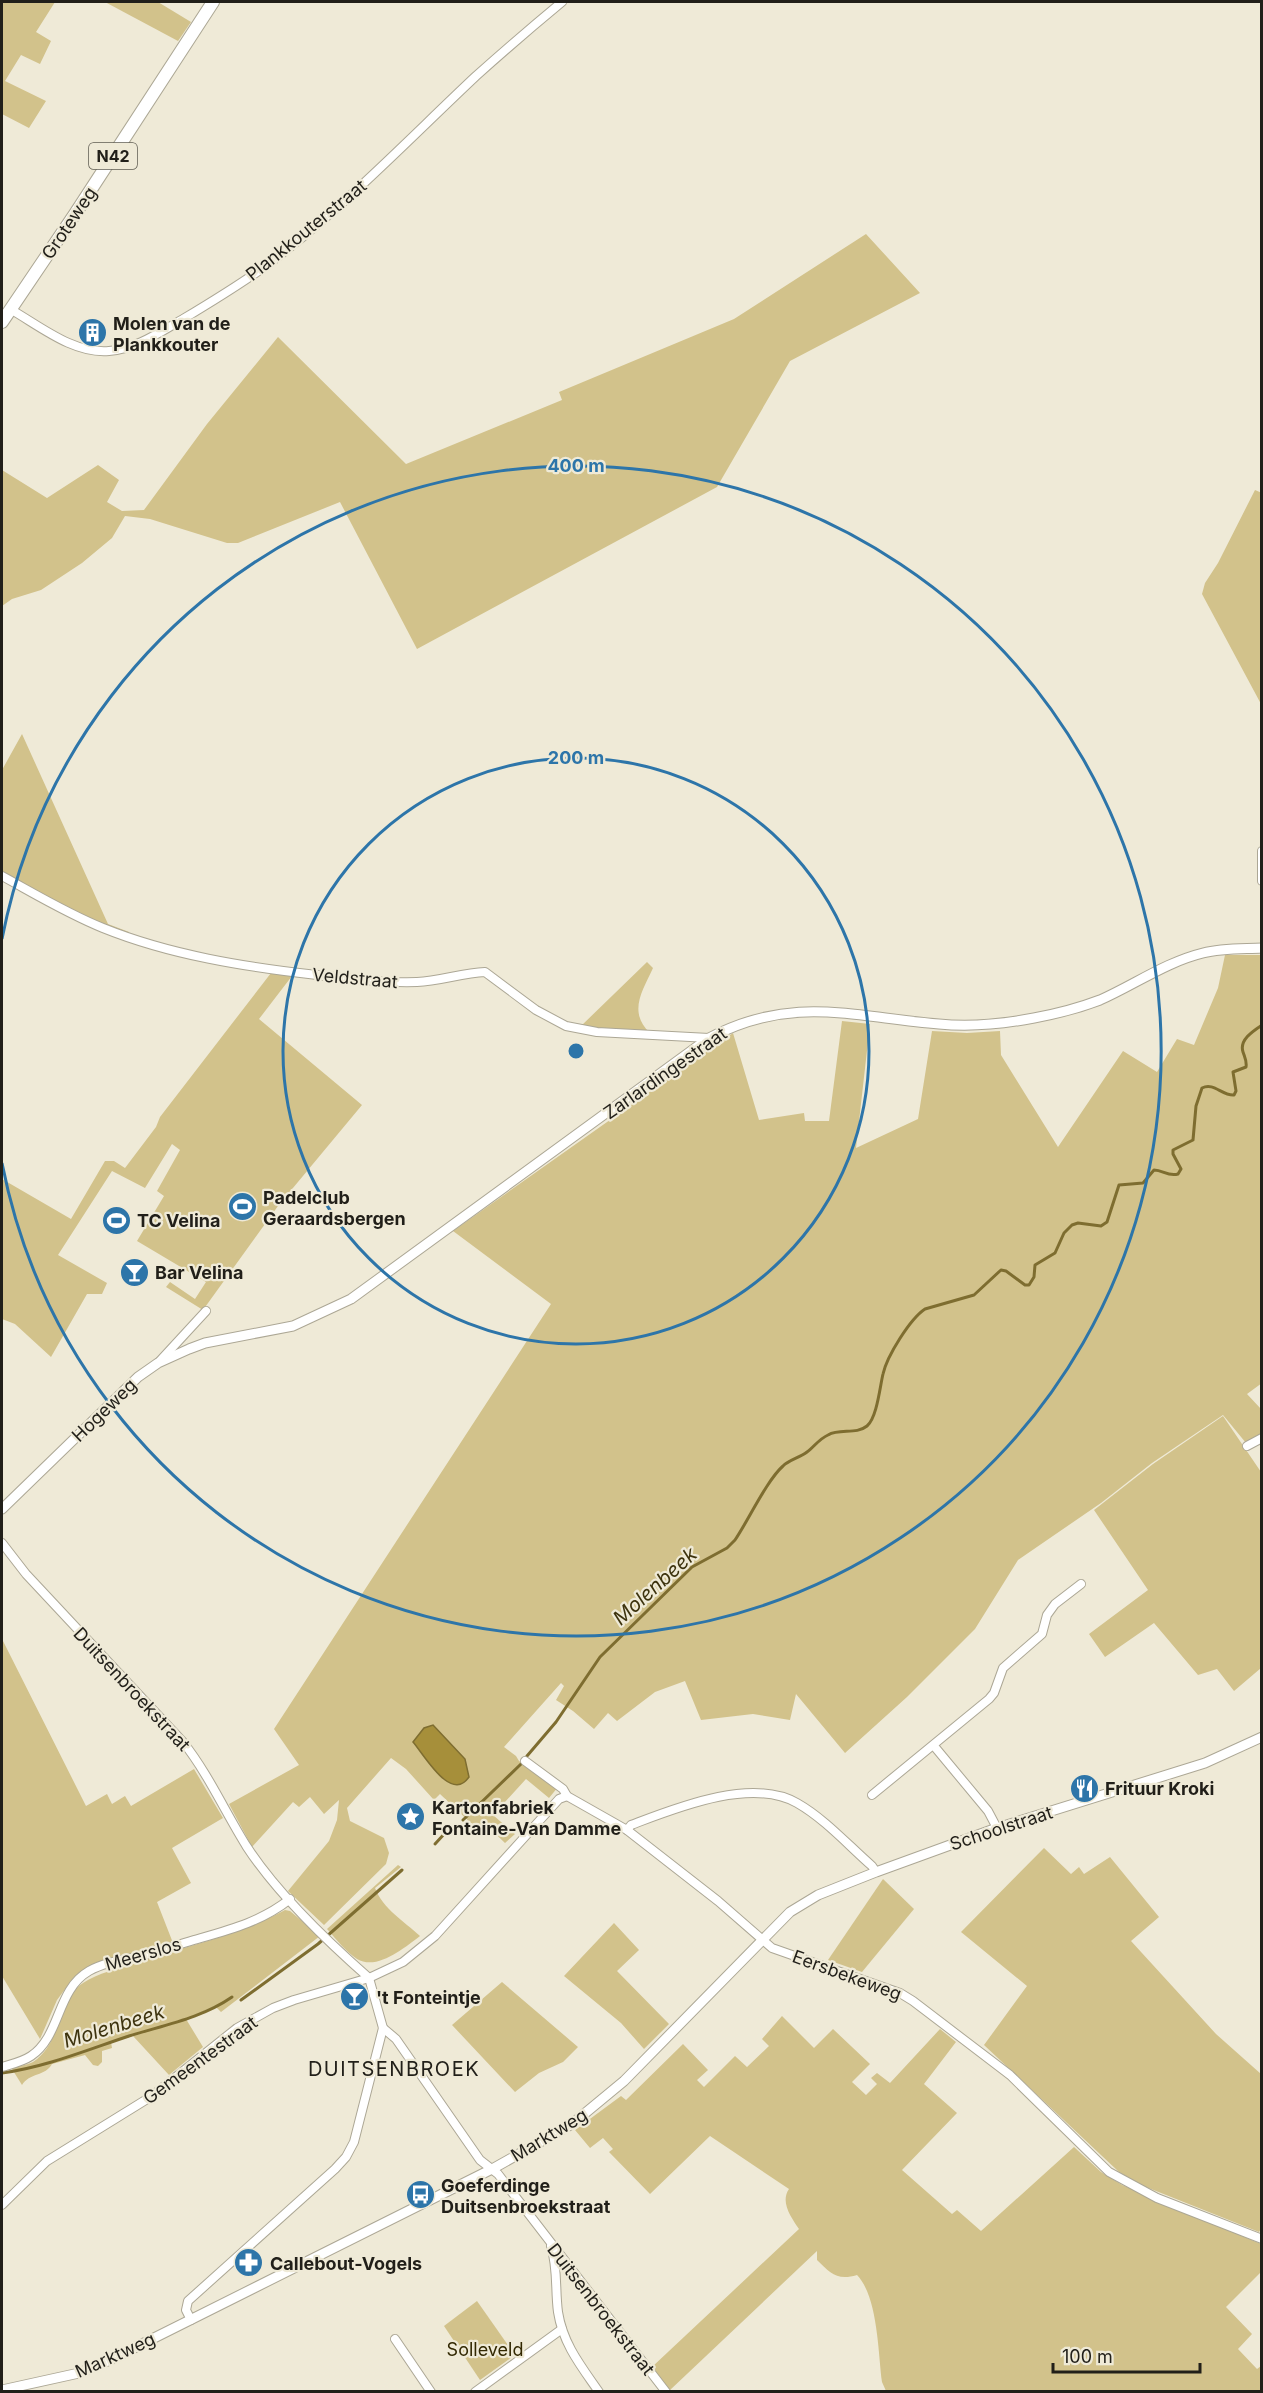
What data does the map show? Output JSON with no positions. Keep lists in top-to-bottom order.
{
  "streets": {
    "main road": ["N42", "Groteweg"],
    "street": [
      "Plankkouterstraat",
      "Veldstraat",
      "Zarlardingestraat",
      "Hogeweg",
      "Duitsenbroekstraat",
      "Schoolstraat",
      "Meerslos",
      "Eersbekeweg",
      "Gemeentestraat",
      "Marktweg"
    ]
  },
  "crossings": [
    ["Groteweg", "Plankkouterstraat"],
    ["Veldstraat", "Zarlardingestraat"],
    ["Zarlardingestraat", "Hogeweg"],
    ["Duitsenbroekstraat", "Meerslos"],
    ["Duitsenbroekstraat", "Gemeentestraat"],
    ["Duitsenbroekstraat", "Marktweg"],
    ["Schoolstraat", "Marktweg"],
    ["Eersbekeweg", "Gemeentestraat"],
    ["Eersbekeweg", "Marktweg"]
  ],
  "districts": ["DUITSENBROEK"],
  "water": ["Molenbeek"],
  "parks": ["Solleveld"],
  "places": {
    "building": ["Molen van de Plankkouter"],
    "sports": ["Padelclub Geraardsbergen", "TC Velina"],
    "bar": ["Bar Velina", "'t Fonteintje"],
    "restaurant": ["Frituur Kroki"],
    "place": ["Kartonfabriek Fontaine-Van Damme"],
    "bus stop": ["Goeferdinge Duitsenbroekstraat"],
    "pharmacy": ["Callebout-Vogels"]
  },
  "scale_bar": "100 m",
  "rings": ["400 m", "200 m"]
}
